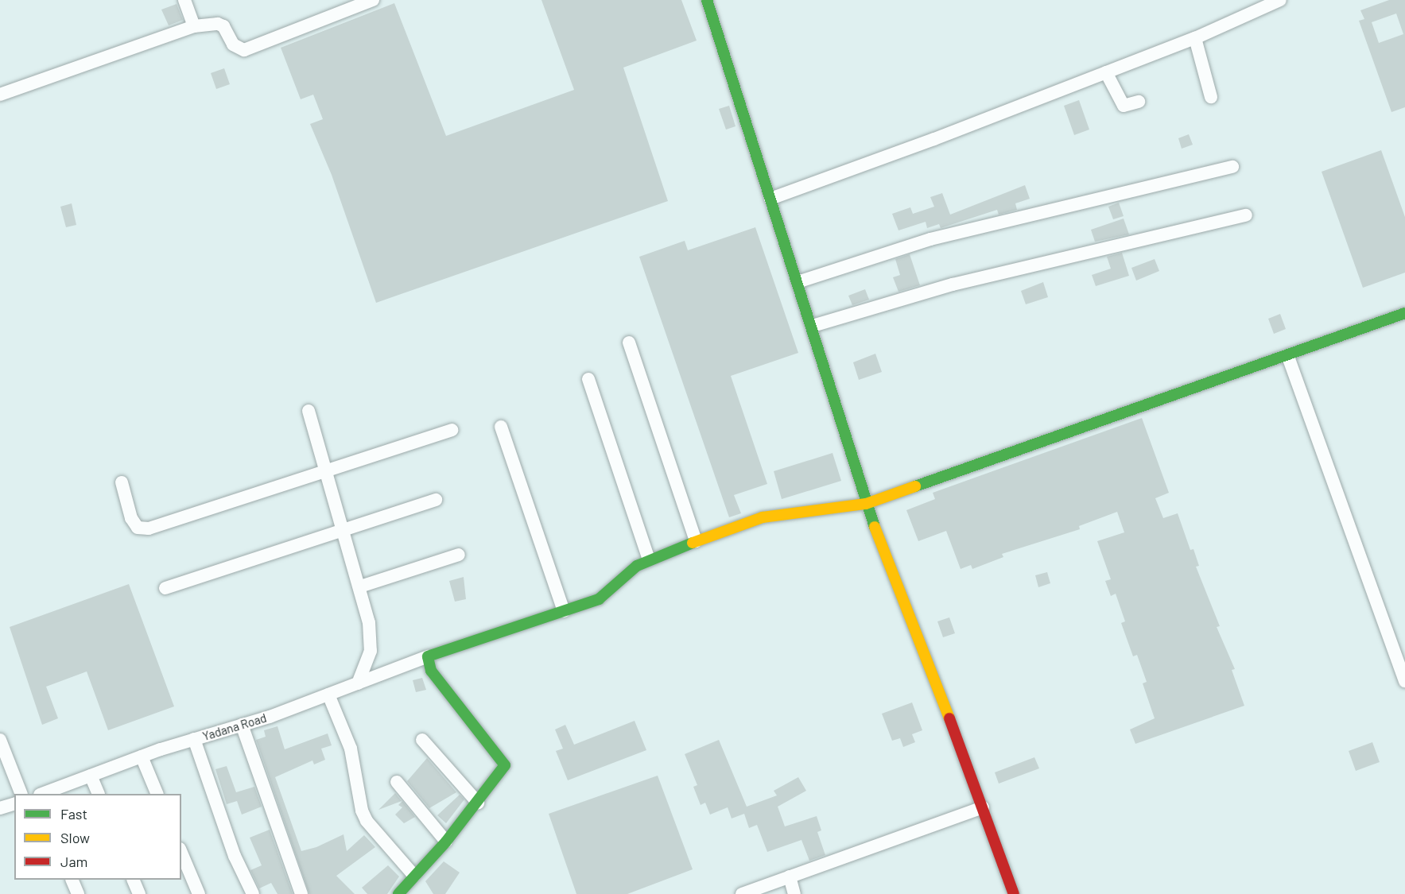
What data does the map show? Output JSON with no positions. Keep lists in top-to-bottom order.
{
  "streets": {
    "street": ["Yadana Road"]
  },
  "legend": ["Fast", "Slow", "Jam"]
}
